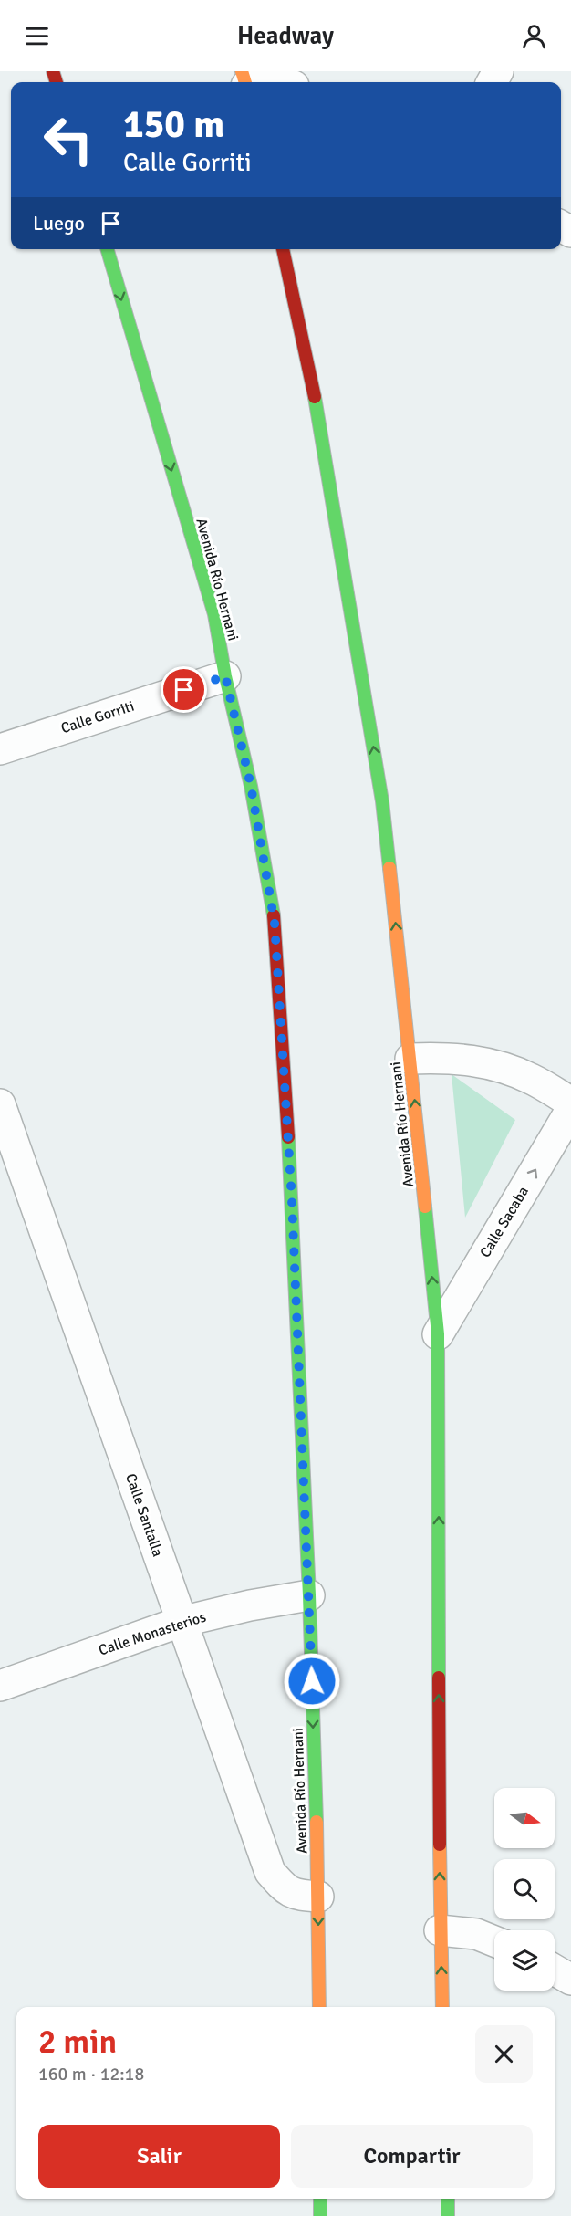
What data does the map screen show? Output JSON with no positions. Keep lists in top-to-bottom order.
{
  "streets": {
    "street": [
      "Avenida Río Hernani",
      "Calle Gorriti",
      "Calle Sacaba",
      "Calle Santalla",
      "Calle Monasterios"
    ]
  },
  "crossings": [
    ["Avenida Río Hernani", "Calle Gorriti"],
    ["Avenida Río Hernani", "Calle Sacaba"],
    ["Avenida Río Hernani", "Calle Santalla"],
    ["Avenida Río Hernani", "Calle Monasterios"],
    ["Calle Santalla", "Calle Monasterios"]
  ],
  "one_way": ["Calle Sacaba"],
  "north": "right",
  "page": {
    "header": "Headway",
    "turn": ["150 m", "Calle Gorriti"],
    "then": "Luego",
    "heading": ["2 min", "160 m · 12:18"],
    "buttons": ["Salir", "Compartir"]
  }
}
